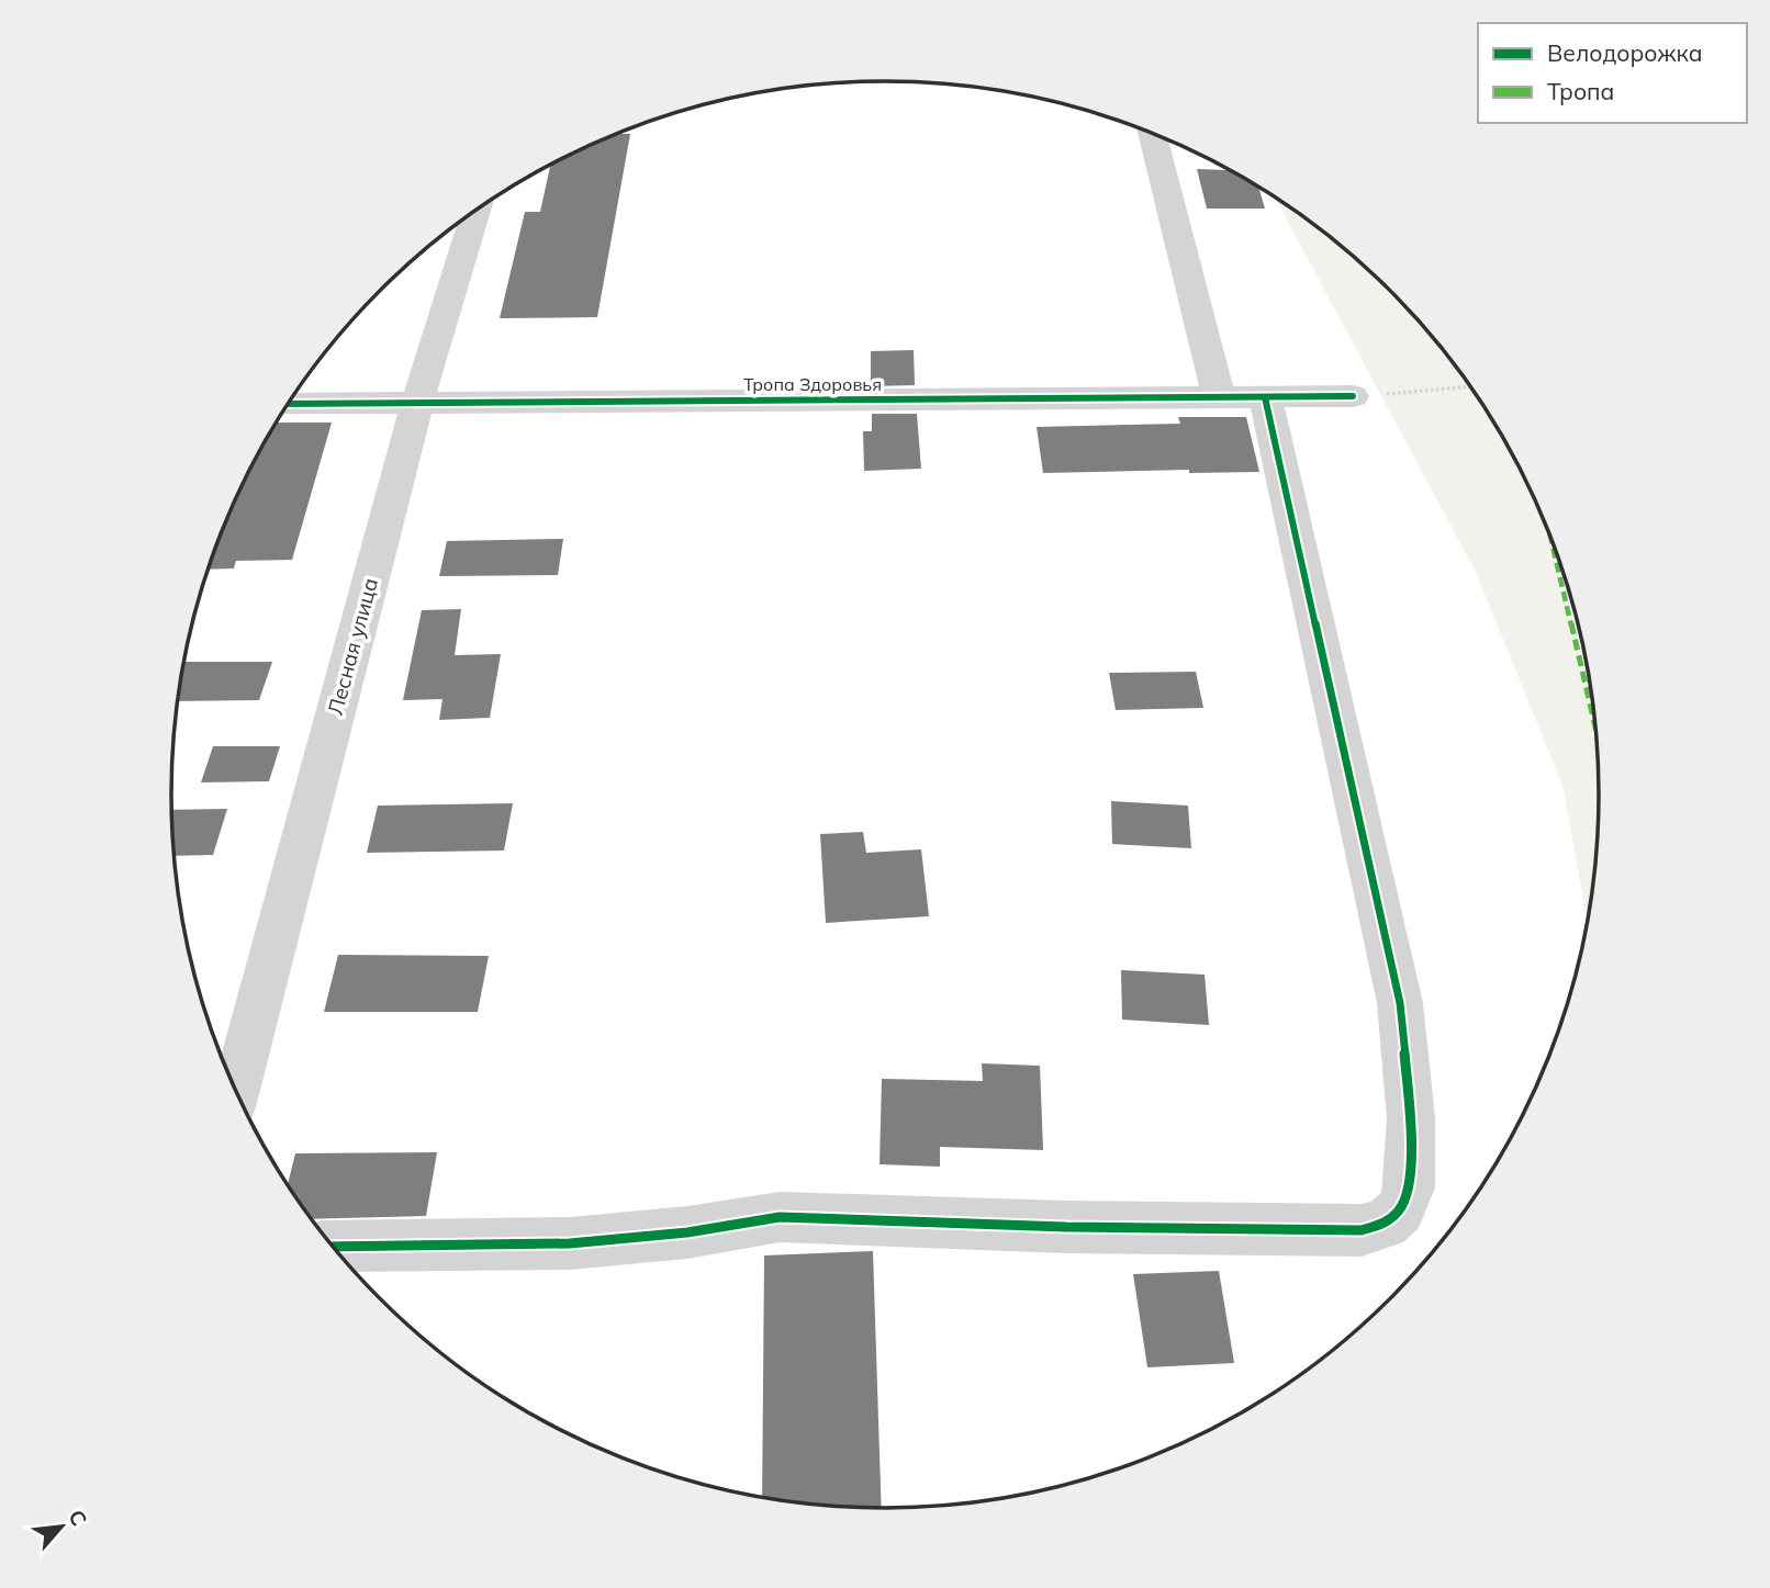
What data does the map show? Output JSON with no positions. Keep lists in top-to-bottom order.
{
  "streets": {
    "street": ["Тропа Здоровья", "Лесная улица"]
  },
  "crossings": [
    ["Тропа Здоровья", "Лесная улица"]
  ],
  "legend": ["Велодорожка", "Тропа"],
  "north": "top right"
}
